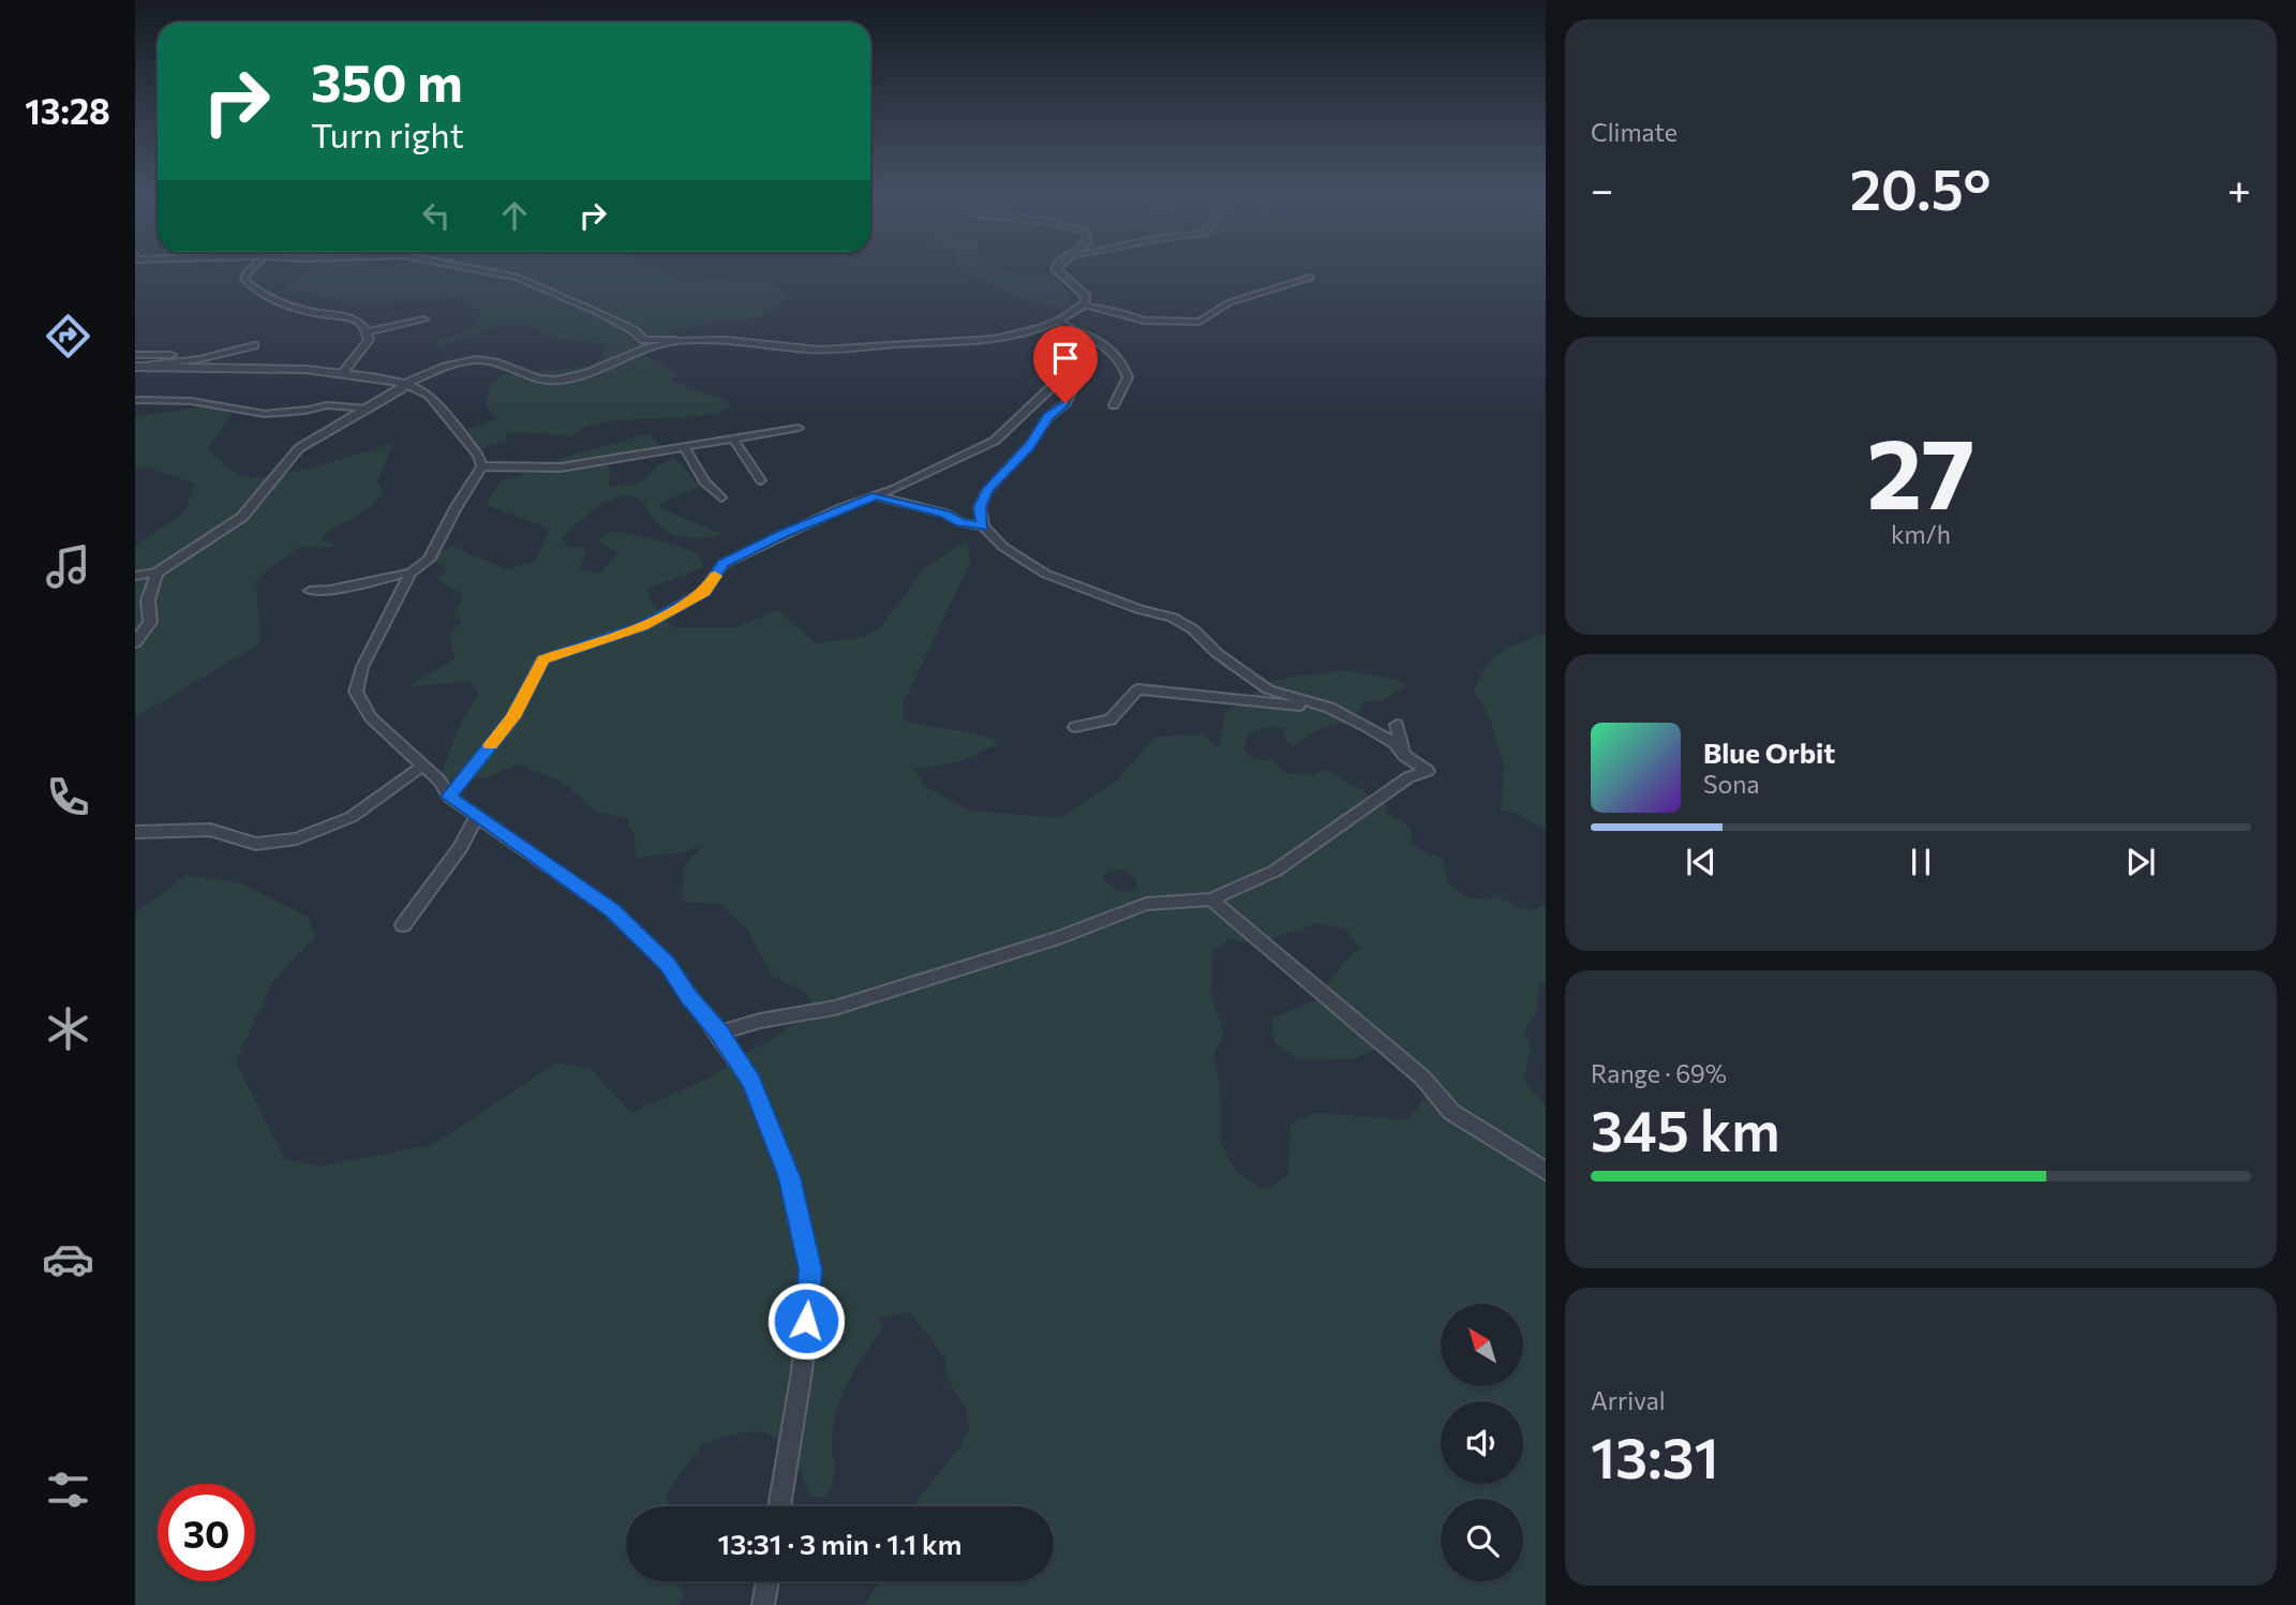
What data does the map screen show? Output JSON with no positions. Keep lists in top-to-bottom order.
{
  "north": "top left",
  "page": {
    "tabs": "13:28",
    "tile": [
      "Climate",
      ["27", "km/h"],
      ["Range · 69%", "345 km"],
      ["Arrival", "13:31"]
    ],
    "turn": ["350 m", "Turn right"],
    "heat": ["−", "20.5°", "+"],
    "song": ["Blue Orbit", "Sona"],
    "limit": "30",
    "trip": "13:31 · 3 min · 1.1 km"
  }
}
